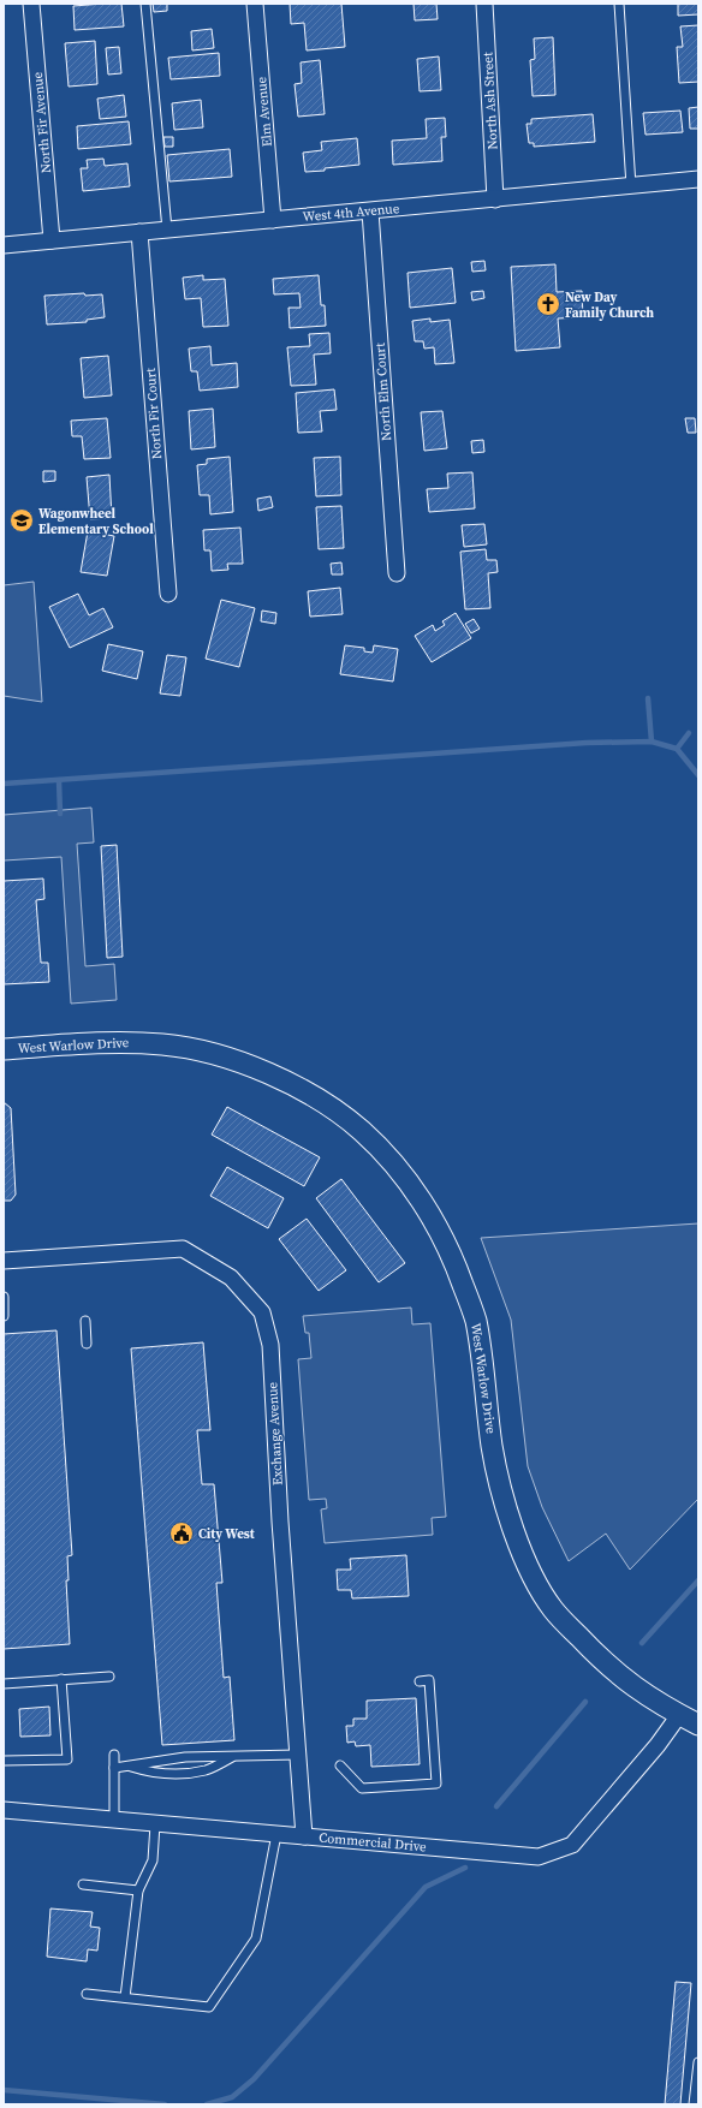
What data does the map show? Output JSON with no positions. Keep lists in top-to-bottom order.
{
  "streets": {
    "street": [
      "North Ash Street",
      "Elm Avenue",
      "North Fir Avenue",
      "West 4th Avenue",
      "North Elm Court",
      "North Fir Court",
      "West Warlow Drive",
      "Exchange Avenue",
      "Commercial Drive"
    ]
  },
  "crossings": [
    ["North Ash Street", "West 4th Avenue"],
    ["Elm Avenue", "West 4th Avenue"],
    ["North Fir Avenue", "West 4th Avenue"],
    ["West 4th Avenue", "North Elm Court"],
    ["West 4th Avenue", "North Fir Court"],
    ["West Warlow Drive", "Commercial Drive"],
    ["Exchange Avenue", "Commercial Drive"]
  ],
  "places": {
    "church": ["New Day Family Church"],
    "school or university": ["Wagonwheel Elementary School"],
    "public building": ["City West"]
  }
}
